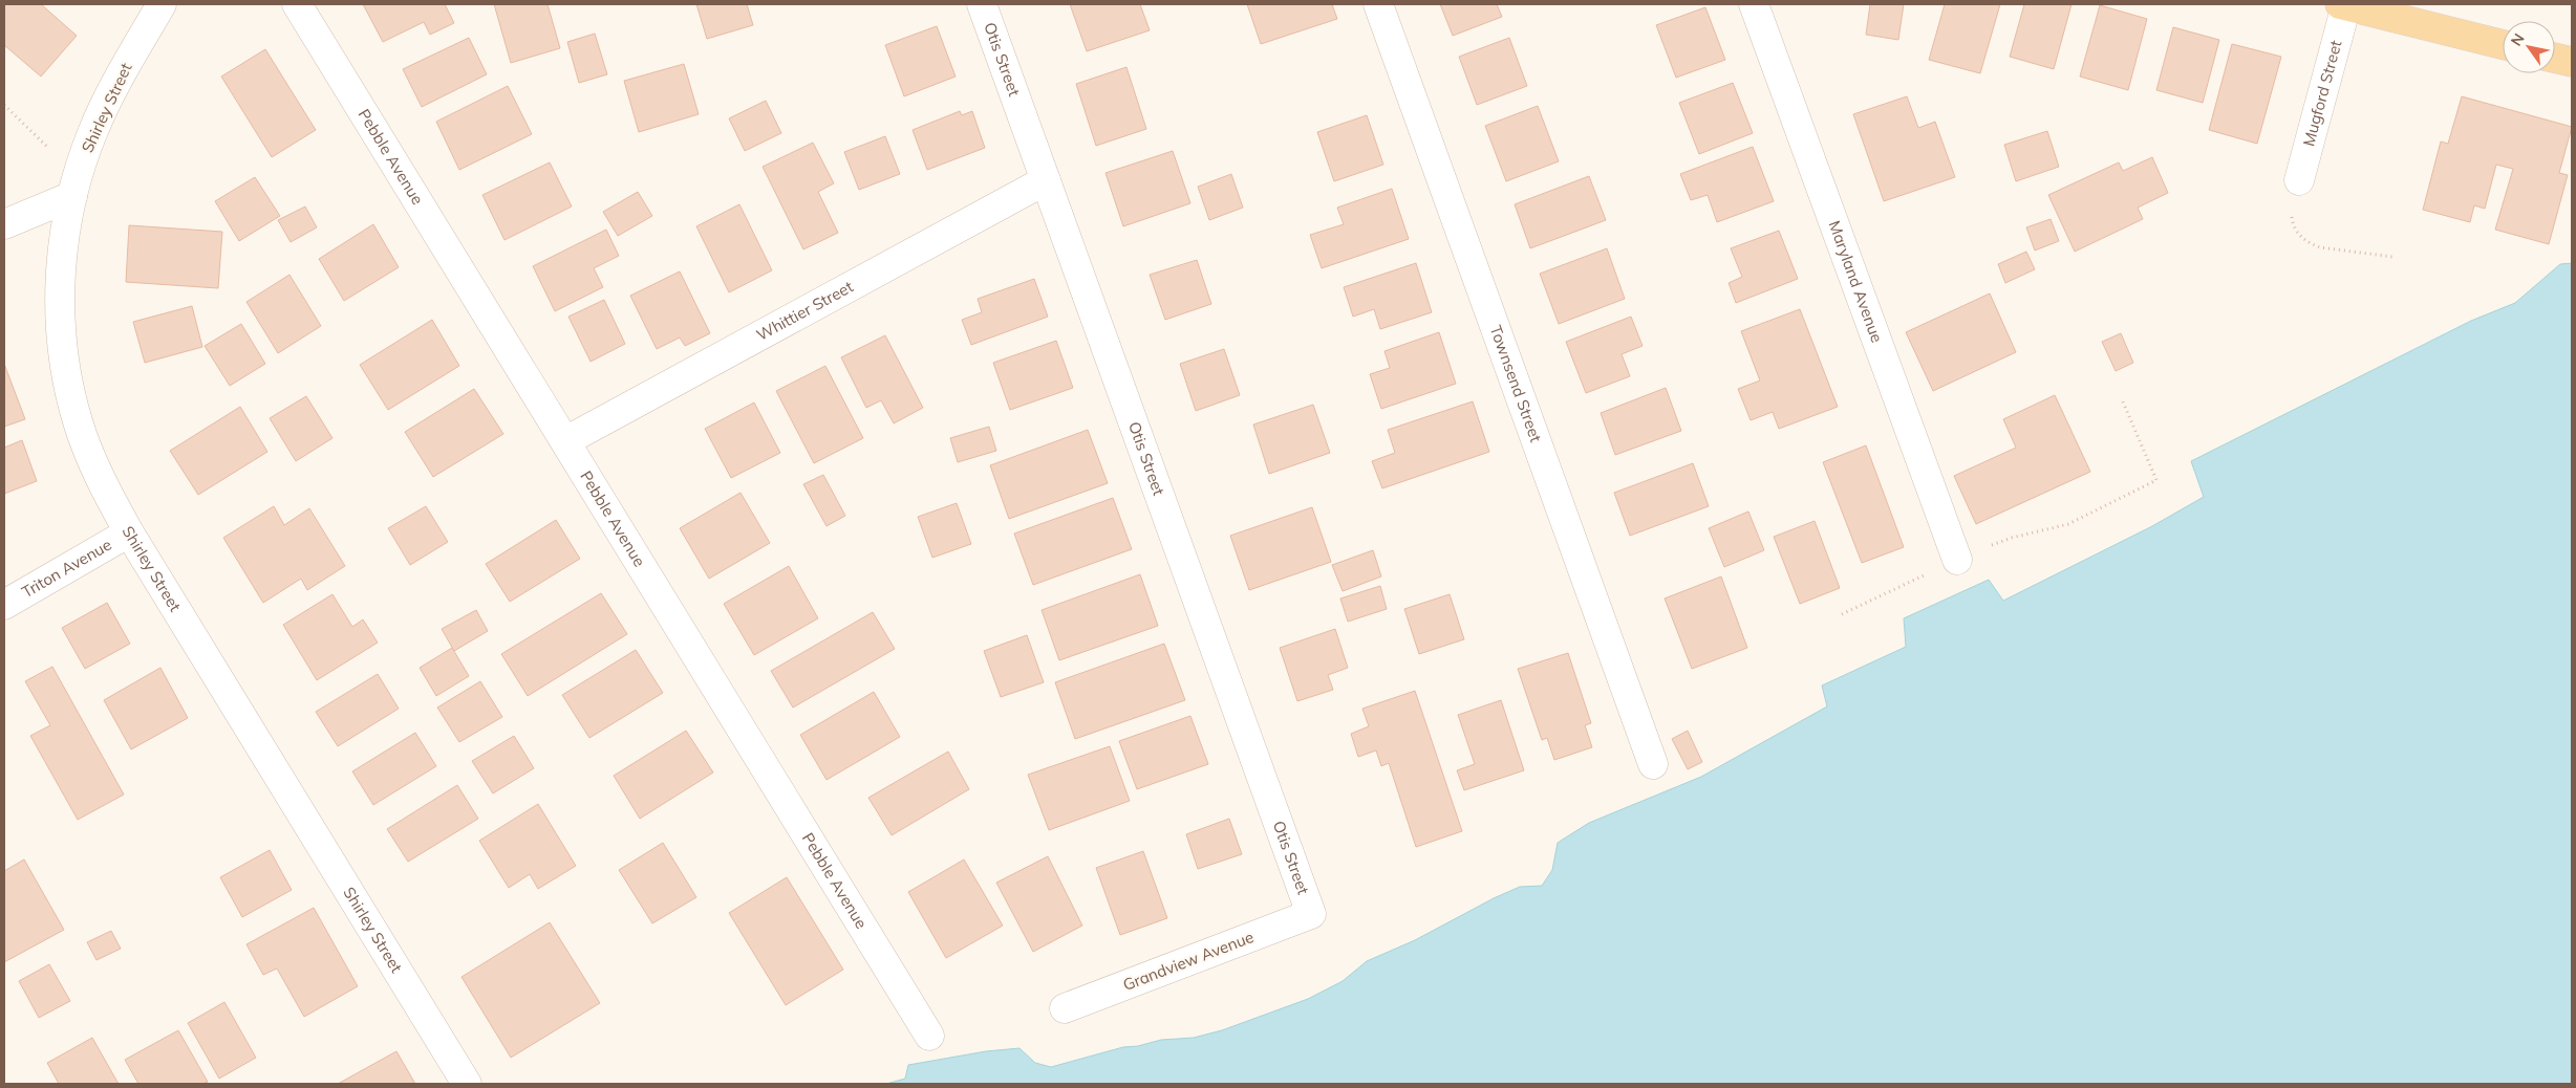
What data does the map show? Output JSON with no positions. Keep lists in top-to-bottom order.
{
  "streets": {
    "street": [
      "Otis Street",
      "Mugford Street",
      "Shirley Street",
      "Pebble Avenue",
      "Maryland Avenue",
      "Whittier Street",
      "Townsend Street",
      "Triton Avenue",
      "Grandview Avenue"
    ]
  },
  "crossings": [
    ["Otis Street", "Whittier Street"],
    ["Otis Street", "Grandview Avenue"],
    ["Shirley Street", "Triton Avenue"],
    ["Pebble Avenue", "Whittier Street"]
  ],
  "north": "top left"
}
